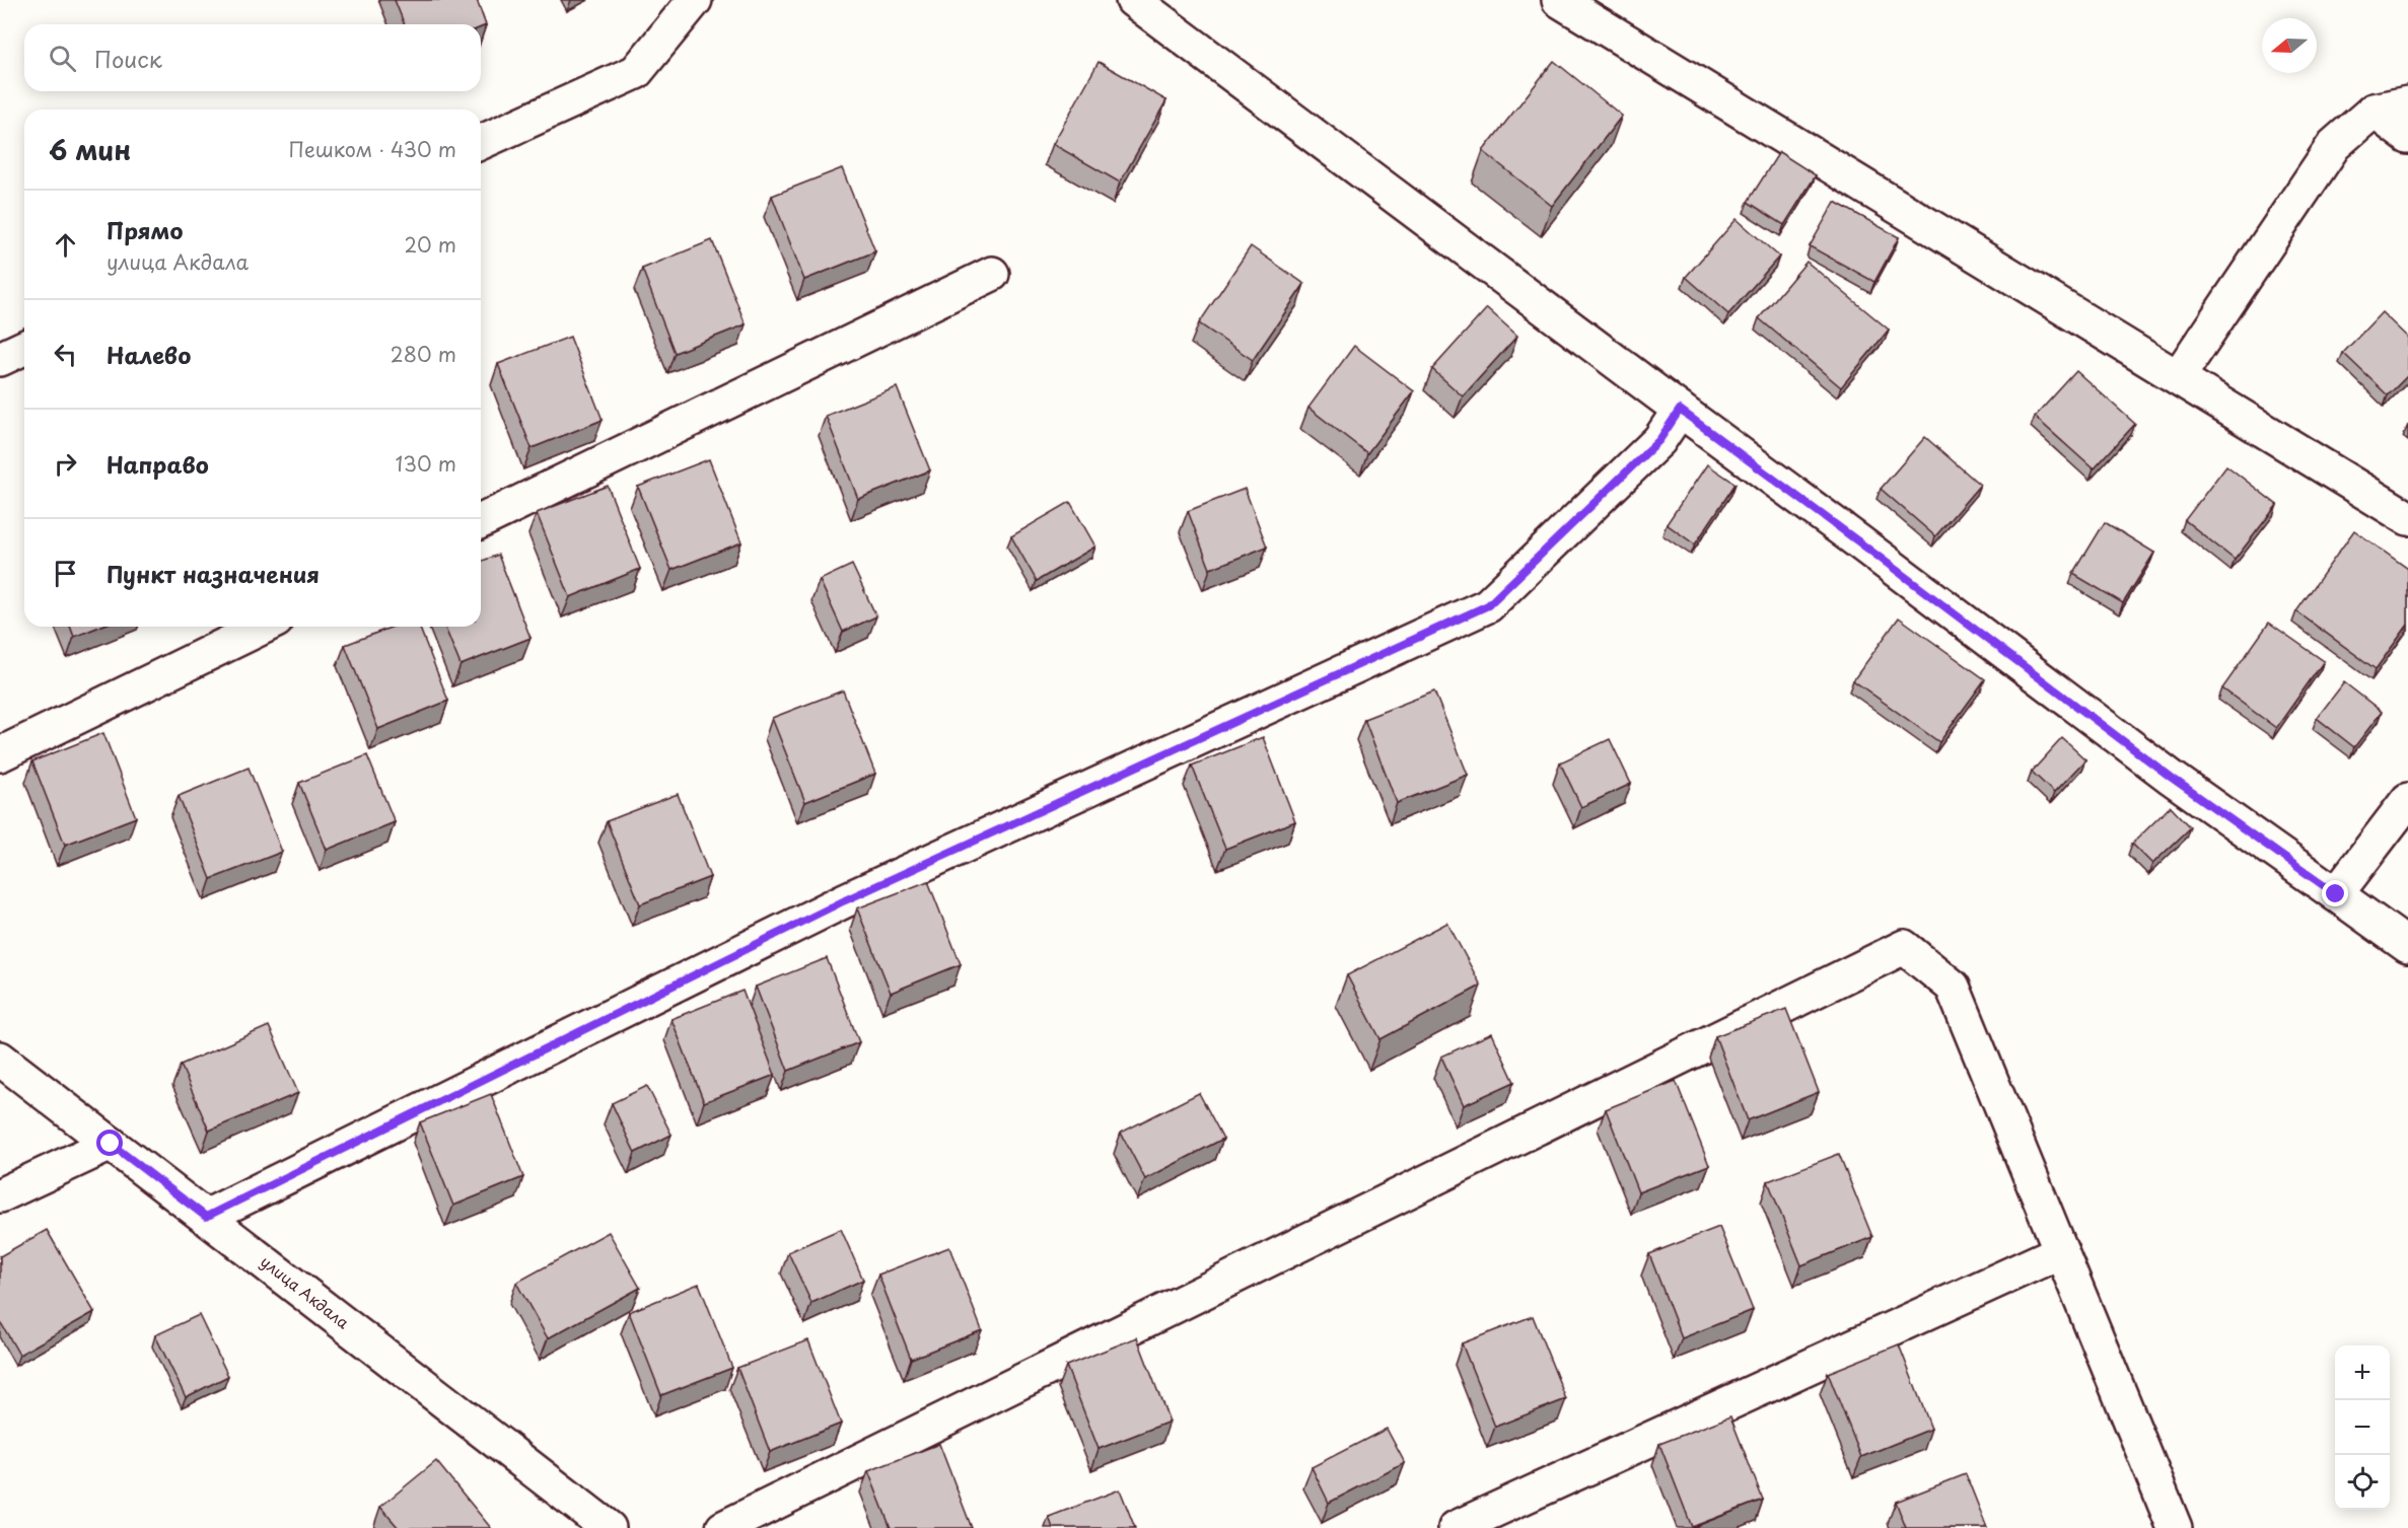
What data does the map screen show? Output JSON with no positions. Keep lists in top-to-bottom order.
{
  "streets": {
    "street": ["улица Акдала"]
  },
  "north": "left",
  "page": {
    "search": "Поиск",
    "heading": ["6 мин", "Пешком · 430 m"],
    "list": [
      ["Прямо", "улица Акдала", "20 m"],
      ["Налево", "280 m"],
      ["Направо", "130 m"],
      "Пункт назначения"
    ],
    "map_buttons": ["+", "−"]
  }
}
